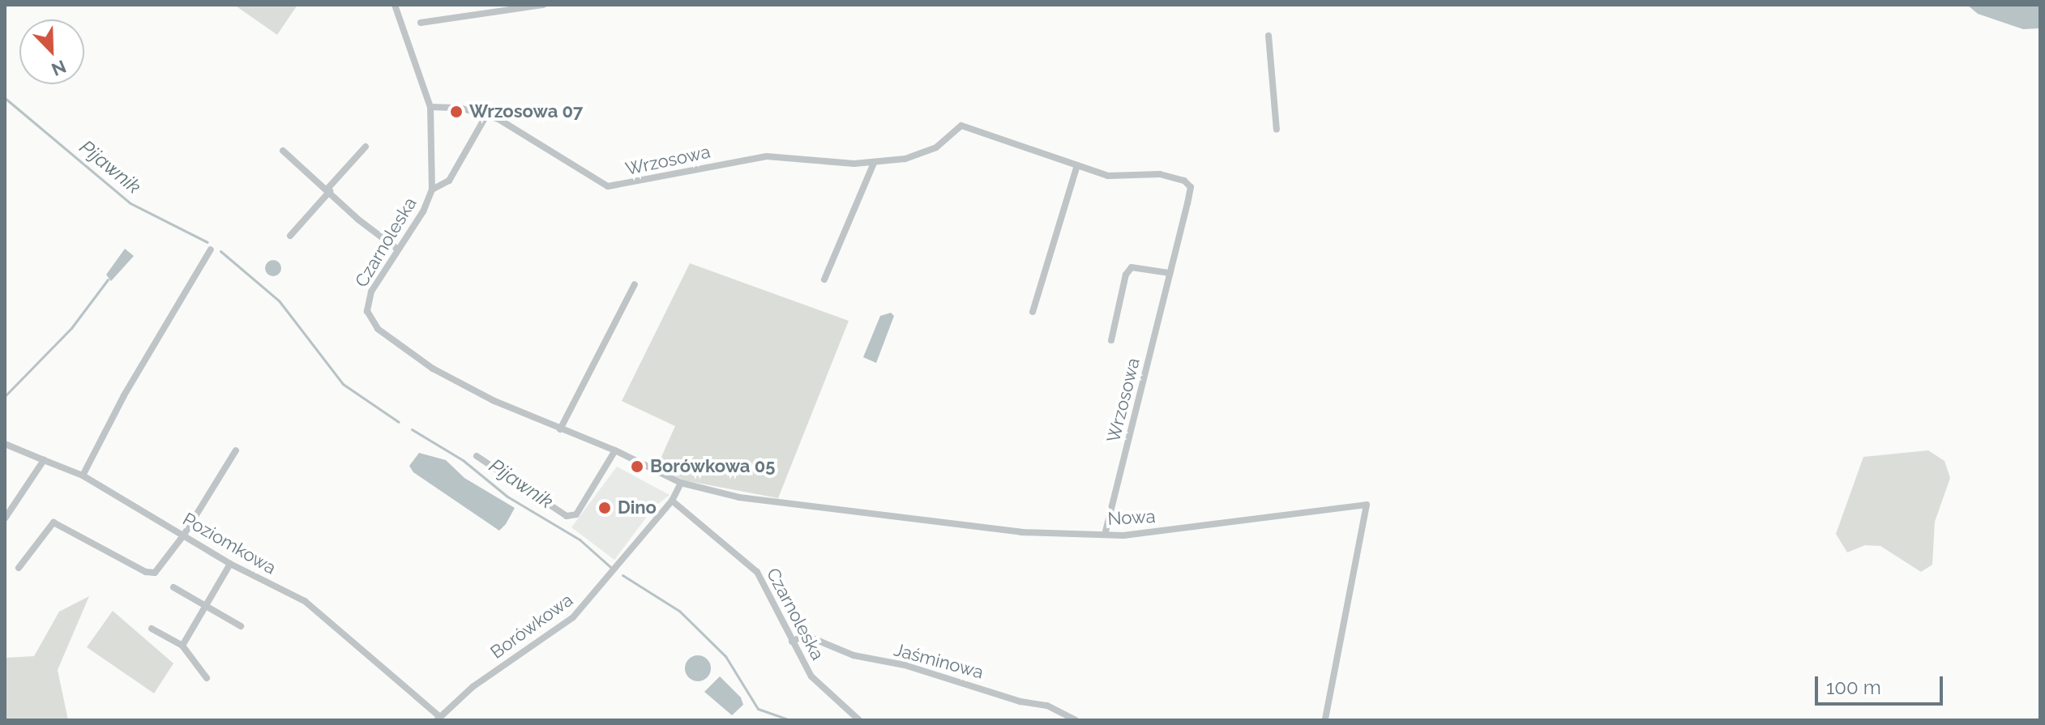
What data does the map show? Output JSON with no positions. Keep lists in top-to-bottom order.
{
  "streets": {
    "street": [
      "Wrzosowa",
      "Czarnoleska",
      "Nowa",
      "Poziomkowa",
      "Borówkowa",
      "Jaśminowa"
    ]
  },
  "crossings": [
    ["Wrzosowa", "Czarnoleska"],
    ["Wrzosowa", "Nowa"],
    ["Czarnoleska", "Nowa"],
    ["Czarnoleska", "Borówkowa"],
    ["Czarnoleska", "Jaśminowa"],
    ["Nowa", "Borówkowa"],
    ["Poziomkowa", "Borówkowa"]
  ],
  "water": ["Pijawnik"],
  "places": ["Wrzosowa 07", "Borówkowa 05", "Dino"],
  "scale_bar": "100 m",
  "north": "bottom right"
}
